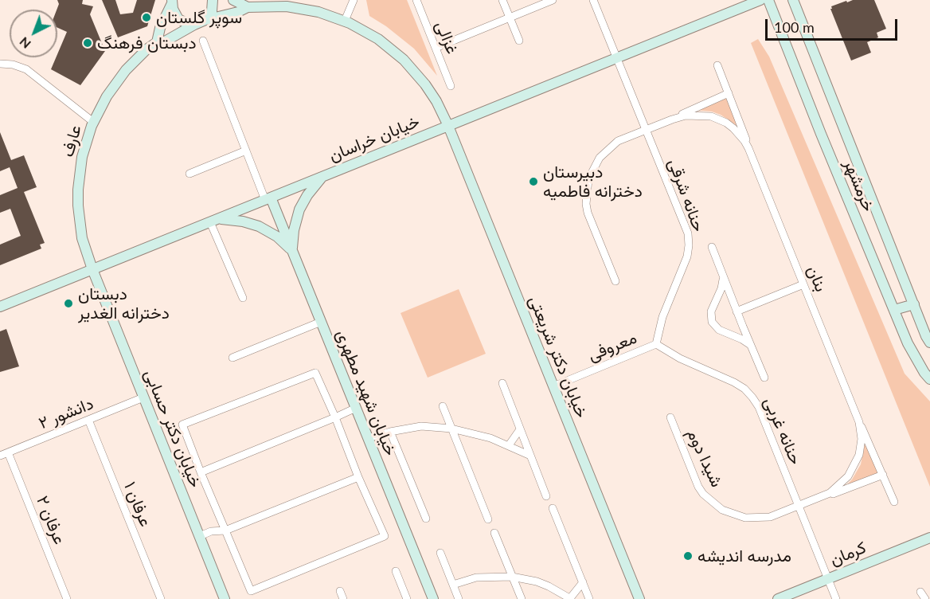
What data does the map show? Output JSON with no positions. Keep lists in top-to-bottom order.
{
  "streets": {
    "street": [
      "غزالی",
      "خیابان خراسان",
      "عارف",
      "خرمشهر",
      "حنانه شرقی",
      "بنان",
      "معروفی",
      "خیابان دکتر شریعتی",
      "خیابان شهید مطهری",
      "دانشور ۲",
      "خیابان دکتر حسابی",
      "حنانه غربی",
      "شیدا دوم",
      "عرفان ۱",
      "عرفان ۲",
      "کرمان"
    ]
  },
  "crossings": [
    ["خیابان خراسان", "عارف"],
    ["خیابان خراسان", "حنانه شرقی"],
    ["خیابان خراسان", "خیابان دکتر شریعتی"],
    ["خیابان خراسان", "خیابان شهید مطهری"],
    ["خیابان خراسان", "خیابان دکتر حسابی"],
    ["عارف", "خیابان دکتر حسابی"],
    ["حنانه شرقی", "بنان"],
    ["حنانه شرقی", "معروفی"],
    ["حنانه شرقی", "حنانه غربی"],
    ["بنان", "حنانه غربی"],
    ["بنان", "شیدا دوم"],
    ["معروفی", "خیابان دکتر شریعتی"],
    ["معروفی", "حنانه غربی"],
    ["دانشور ۲", "خیابان دکتر حسابی"],
    ["دانشور ۲", "عرفان ۱"],
    ["دانشور ۲", "عرفان ۲"],
    ["حنانه غربی", "شیدا دوم"],
    ["حنانه غربی", "کرمان"]
  ],
  "places": [
    "سوپر گلستان",
    "دبستان فرهنگ",
    "دبیرستان دخترانه فاطمیه",
    "دبستان دخترانه الغدیر",
    "مدرسه اندیشه"
  ],
  "scale_bar": "100 m",
  "north": "bottom left"
}
